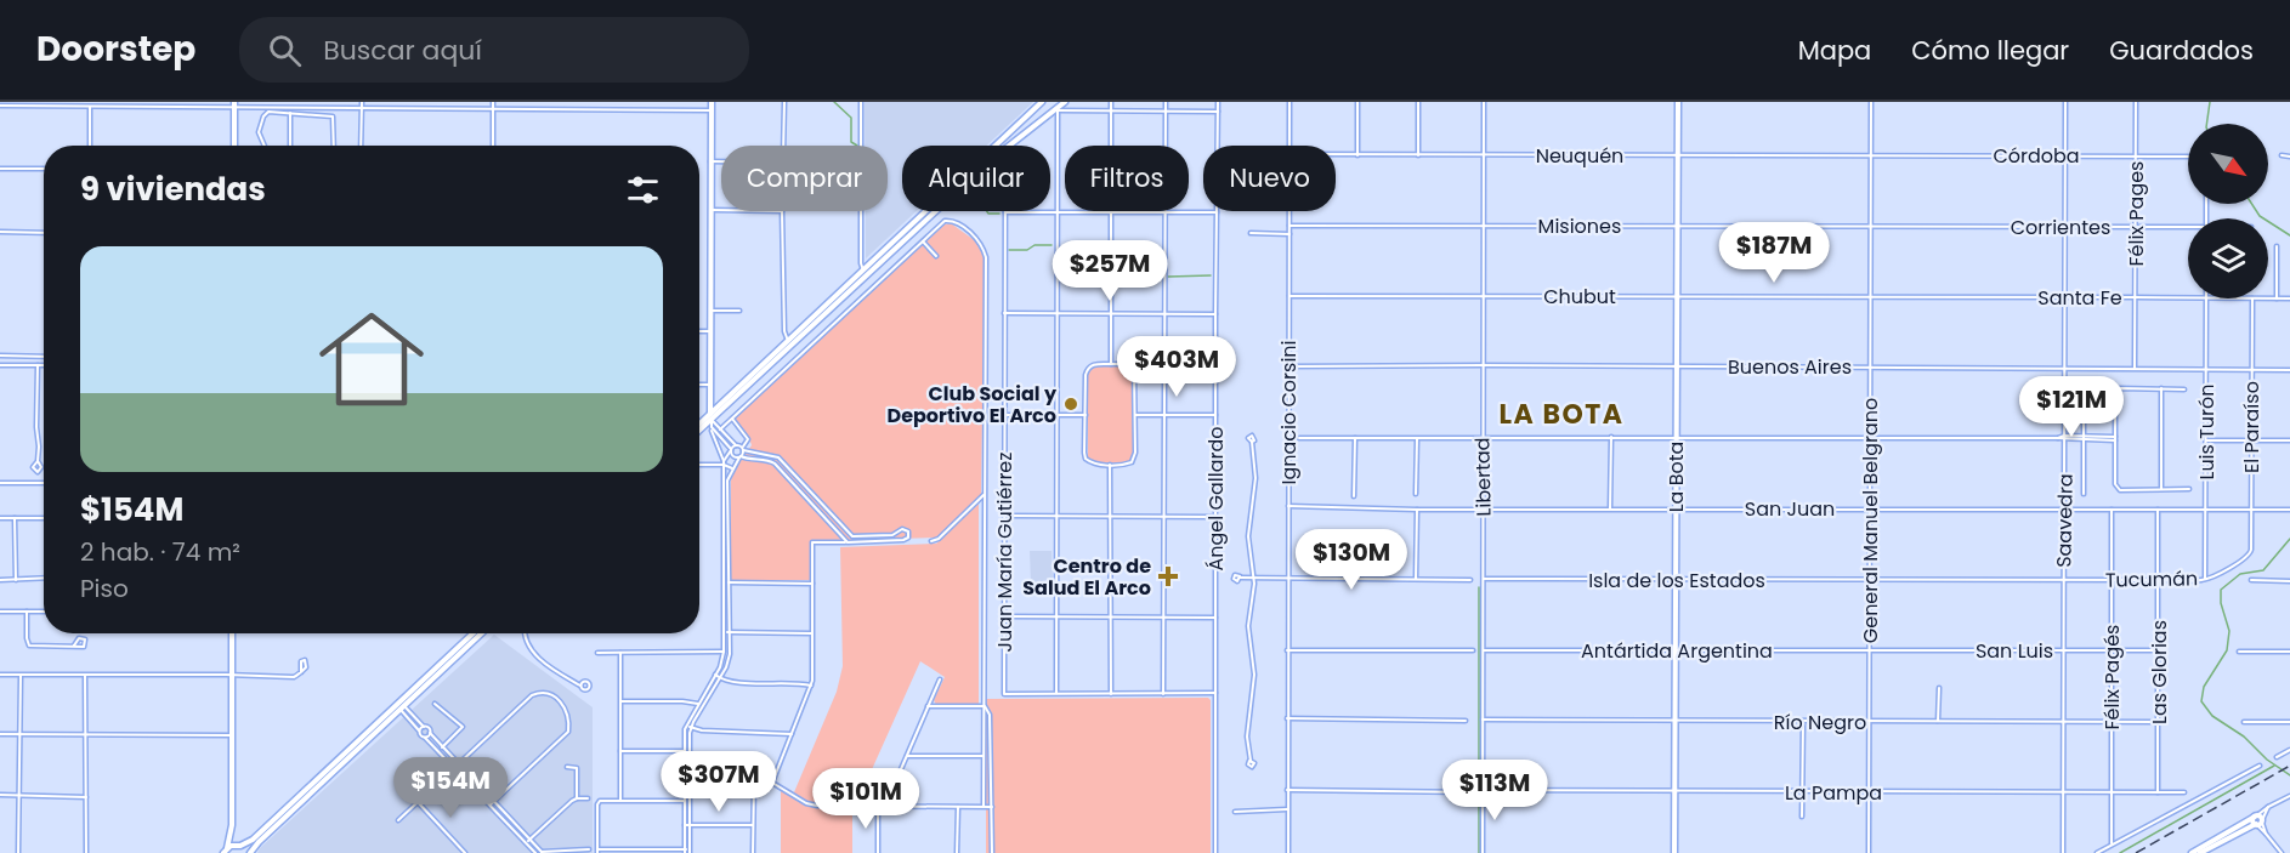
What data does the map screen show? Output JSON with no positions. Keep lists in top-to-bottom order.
{
  "streets": {
    "main road": ["La Bota"],
    "street": [
      "Neuquén",
      "Córdoba",
      "Félix Pages",
      "Misiones",
      "Corrientes",
      "Chubut",
      "Santa Fe",
      "Buenos Aires",
      "Ignacio Corsini",
      "El Paraíso",
      "Luis Turón",
      "Libertad",
      "Ángel Gallardo",
      "San Juan",
      "General Manuel Belgrano",
      "Saavedra",
      "Juan María Gutiérrez",
      "Tucumán",
      "Isla de los Estados",
      "Antártida Argentina",
      "San Luis",
      "Las Glorias",
      "Félix Pagés",
      "Río Negro",
      "La Pampa"
    ]
  },
  "crossings": [
    ["Neuquén", "Córdoba"],
    ["Neuquén", "Libertad"],
    ["Neuquén", "La Bota"],
    ["Neuquén", "General Manuel Belgrano"],
    ["Córdoba", "Félix Pages"],
    ["Córdoba", "General Manuel Belgrano"],
    ["Córdoba", "Saavedra"],
    ["Félix Pages", "Corrientes"],
    ["Félix Pages", "Santa Fe"],
    ["Félix Pages", "Buenos Aires"],
    ["Misiones", "Corrientes"],
    ["Misiones", "Ignacio Corsini"],
    ["Misiones", "Libertad"],
    ["Misiones", "La Bota"],
    ["Misiones", "General Manuel Belgrano"],
    ["Corrientes", "General Manuel Belgrano"],
    ["Corrientes", "Saavedra"],
    ["Chubut", "Santa Fe"],
    ["Chubut", "Ignacio Corsini"],
    ["Chubut", "Libertad"],
    ["Chubut", "La Bota"],
    ["Chubut", "General Manuel Belgrano"],
    ["Santa Fe", "General Manuel Belgrano"],
    ["Santa Fe", "Saavedra"],
    ["Buenos Aires", "Ignacio Corsini"],
    ["Buenos Aires", "El Paraíso"],
    ["Buenos Aires", "Luis Turón"],
    ["Buenos Aires", "Libertad"],
    ["Buenos Aires", "La Bota"],
    ["Buenos Aires", "General Manuel Belgrano"],
    ["Buenos Aires", "Saavedra"],
    ["Ignacio Corsini", "San Juan"],
    ["El Paraíso", "San Juan"],
    ["El Paraíso", "Tucumán"],
    ["Luis Turón", "San Juan"],
    ["Luis Turón", "Tucumán"],
    ["Libertad", "San Juan"],
    ["Libertad", "Isla de los Estados"],
    ["Libertad", "Antártida Argentina"],
    ["Libertad", "Río Negro"],
    ["Libertad", "La Pampa"],
    ["La Bota", "San Juan"],
    ["La Bota", "Isla de los Estados"],
    ["La Bota", "Antártida Argentina"],
    ["La Bota", "Río Negro"],
    ["La Bota", "La Pampa"],
    ["San Juan", "General Manuel Belgrano"],
    ["San Juan", "Saavedra"],
    ["San Juan", "Las Glorias"],
    ["San Juan", "Félix Pagés"],
    ["General Manuel Belgrano", "Tucumán"],
    ["General Manuel Belgrano", "Isla de los Estados"],
    ["General Manuel Belgrano", "Antártida Argentina"],
    ["General Manuel Belgrano", "San Luis"],
    ["General Manuel Belgrano", "Río Negro"],
    ["General Manuel Belgrano", "La Pampa"],
    ["Saavedra", "Tucumán"],
    ["Saavedra", "San Luis"],
    ["Saavedra", "Río Negro"],
    ["Saavedra", "La Pampa"],
    ["Tucumán", "Isla de los Estados"],
    ["Tucumán", "Las Glorias"],
    ["Tucumán", "Félix Pagés"],
    ["Antártida Argentina", "San Luis"],
    ["San Luis", "Las Glorias"],
    ["San Luis", "Félix Pagés"],
    ["Las Glorias", "Río Negro"],
    ["Las Glorias", "La Pampa"],
    ["Félix Pagés", "Río Negro"],
    ["Félix Pagés", "La Pampa"]
  ],
  "districts": ["LA BOTA"],
  "places": {
    "other": ["Club Social y Deportivo El Arco"],
    "health": ["Centro de Salud El Arco"]
  },
  "north": "bottom right",
  "page": {
    "header": "Doorstep",
    "search": "Buscar aquí",
    "nav": ["Mapa", "Cómo llegar", "Guardados"],
    "chip": [
      "Comprar",
      "Alquilar",
      "Filtros",
      "Nuevo"
    ],
    "heading": "9 viviendas",
    "price": [
      "$187M",
      "$257M",
      "$403M",
      "$121M",
      "$130M",
      "$307M",
      "$154M",
      "$113M",
      "$101M"
    ],
    "list": [
      {
        "name": "$154M",
        "note": "2 hab. · 74 m² · Piso"
      }
    ]
  }
}
